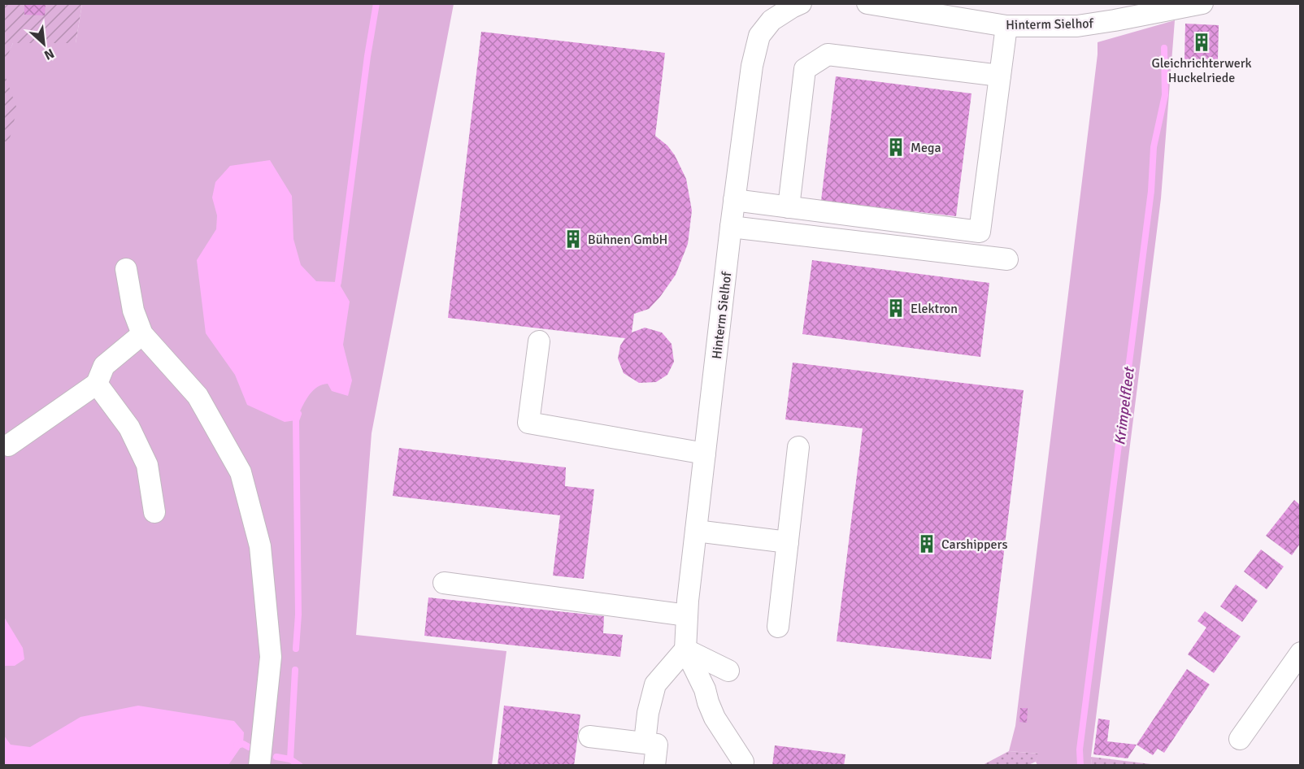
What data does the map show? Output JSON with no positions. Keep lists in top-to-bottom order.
{
  "streets": {
    "street": ["Hinterm Sielhof"]
  },
  "water": ["Krimpelfleet"],
  "places": {
    "building": [
      "Gleichrichterwerk Huckelriede",
      "Mega",
      "Bühnen GmbH",
      "Elektron",
      "Carshippers"
    ]
  },
  "north": "bottom right"
}
